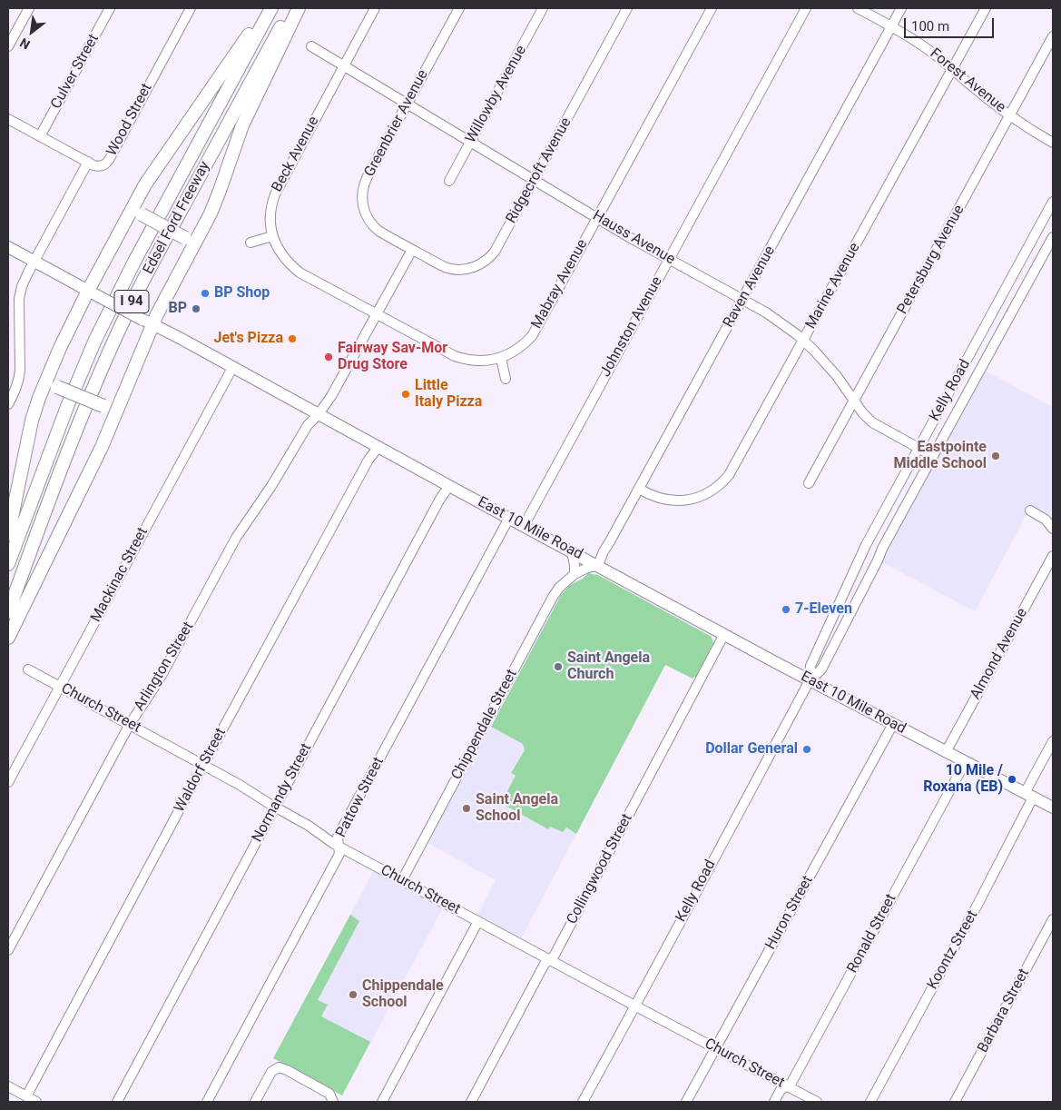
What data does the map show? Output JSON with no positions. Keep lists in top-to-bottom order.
{
  "streets": {
    "highway": ["Edsel Ford Freeway", "I 94"],
    "main road": ["East 10 Mile Road"],
    "street": [
      "Culver Street",
      "Forest Avenue",
      "Willowby Avenue",
      "Wood Street",
      "Greenbrier Avenue",
      "Beck Avenue",
      "Ridgecroft Avenue",
      "Hauss Avenue",
      "Petersburg Avenue",
      "Mabray Avenue",
      "Marine Avenue",
      "Raven Avenue",
      "Johnston Avenue",
      "Kelly Road",
      "Mackinac Street",
      "Almond Avenue",
      "Arlington Street",
      "Church Street",
      "Chippendale Street",
      "Waldorf Street",
      "Normandy Street",
      "Pattow Street",
      "Collingwood Street",
      "Huron Street",
      "Ronald Street",
      "Koontz Street",
      "Barbara Street"
    ]
  },
  "crossings": [
    ["Forest Avenue", "Petersburg Avenue"],
    ["Forest Avenue", "Marine Avenue"],
    ["Forest Avenue", "Raven Avenue"],
    ["Willowby Avenue", "Hauss Avenue"],
    ["Wood Street", "East 10 Mile Road"],
    ["Greenbrier Avenue", "Ridgecroft Avenue"],
    ["Greenbrier Avenue", "Hauss Avenue"],
    ["Beck Avenue", "Hauss Avenue"],
    ["Beck Avenue", "Mabray Avenue"],
    ["Beck Avenue", "Arlington Street"],
    ["Ridgecroft Avenue", "Hauss Avenue"],
    ["Hauss Avenue", "Petersburg Avenue"],
    ["Hauss Avenue", "Mabray Avenue"],
    ["Hauss Avenue", "Marine Avenue"],
    ["Hauss Avenue", "Raven Avenue"],
    ["Hauss Avenue", "Johnston Avenue"],
    ["Hauss Avenue", "Kelly Road"],
    ["Mabray Avenue", "Arlington Street"],
    ["Marine Avenue", "Raven Avenue"],
    ["Raven Avenue", "East 10 Mile Road"],
    ["Raven Avenue", "Chippendale Street"],
    ["Johnston Avenue", "East 10 Mile Road"],
    ["Kelly Road", "East 10 Mile Road"],
    ["Kelly Road", "Church Street"],
    ["East 10 Mile Road", "Mackinac Street"],
    ["East 10 Mile Road", "Almond Avenue"],
    ["East 10 Mile Road", "Arlington Street"],
    ["East 10 Mile Road", "Chippendale Street"],
    ["East 10 Mile Road", "Waldorf Street"],
    ["East 10 Mile Road", "Normandy Street"],
    ["East 10 Mile Road", "Pattow Street"],
    ["East 10 Mile Road", "Collingwood Street"],
    ["East 10 Mile Road", "Huron Street"],
    ["East 10 Mile Road", "Ronald Street"],
    ["East 10 Mile Road", "Koontz Street"],
    ["Mackinac Street", "Church Street"],
    ["Arlington Street", "Church Street"],
    ["Church Street", "Chippendale Street"],
    ["Church Street", "Waldorf Street"],
    ["Church Street", "Normandy Street"],
    ["Church Street", "Pattow Street"],
    ["Church Street", "Collingwood Street"],
    ["Church Street", "Huron Street"],
    ["Church Street", "Ronald Street"]
  ],
  "places": [
    "BP Shop",
    "BP",
    "Jet's Pizza",
    "Fairway Sav-Mor Drug Store",
    "Little Italy Pizza",
    "Eastpointe Middle School",
    "7-Eleven",
    "Saint Angela Church",
    "Dollar General",
    "10 Mile / Roxana (EB)",
    "Saint Angela School",
    "Chippendale School"
  ],
  "scale_bar": "100 m",
  "north": "bottom left"
}
